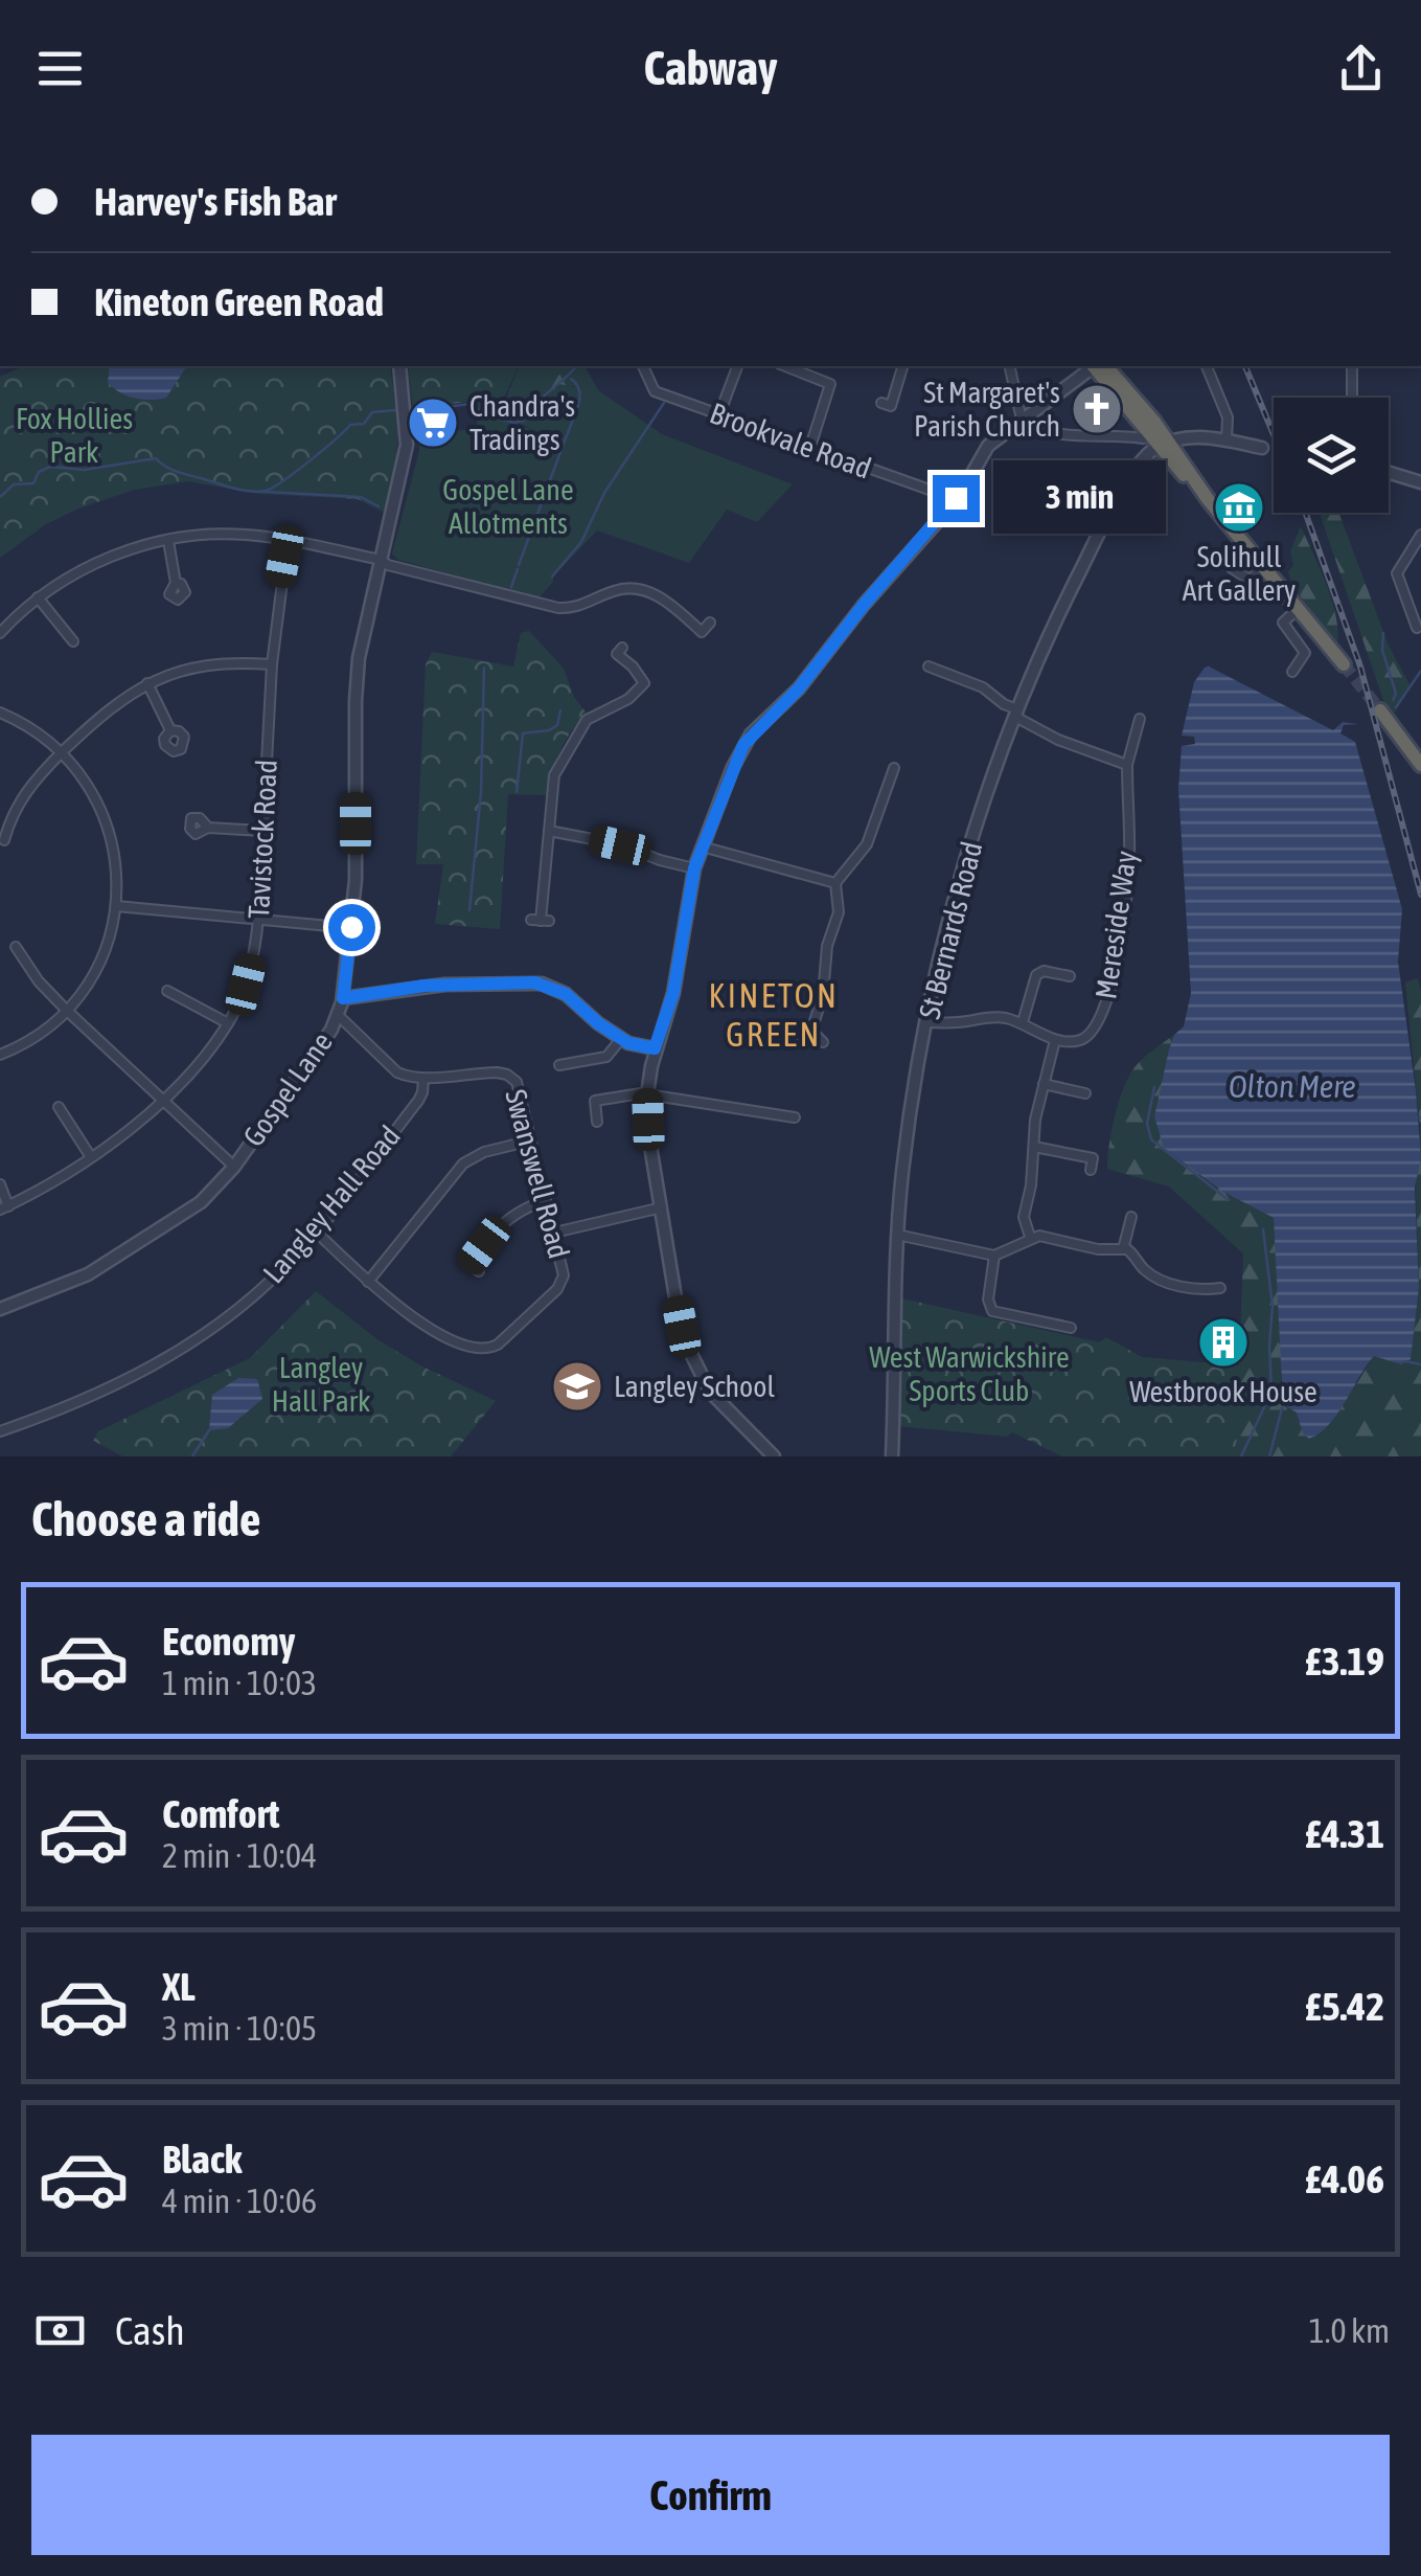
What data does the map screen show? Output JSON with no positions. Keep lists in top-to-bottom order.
{
  "streets": {
    "street": [
      "Brookvale Road",
      "Tavistock Road",
      "Mereside Way",
      "St Bernards Road",
      "Gospel Lane",
      "Swanswell Road",
      "Langley Hall Road"
    ]
  },
  "crossings": [
    ["Swanswell Road", "Langley Hall Road"]
  ],
  "districts": ["KINETON GREEN"],
  "water": ["Olton Mere"],
  "parks": [
    "Fox Hollies Park",
    "Gospel Lane Allotments",
    "West Warwickshire Sports Club",
    "Langley Hall Park"
  ],
  "places": {
    "church": ["St Margaret's Parish Church"],
    "supermarket": ["Chandra's Tradings"],
    "museum": ["Solihull Art Gallery"],
    "building": ["Westbrook House"],
    "school or university": ["Langley School"]
  },
  "page": {
    "header": "Cabway",
    "banner": ["Harvey's Fish Bar", "Kineton Green Road"],
    "bubble": "3 min",
    "heading": "Choose a ride",
    "list": [
      {
        "name": "Economy",
        "note": "1 min · 10:03",
        "value": "£3.19"
      },
      {
        "name": "Comfort",
        "note": "2 min · 10:04",
        "value": "£4.31"
      },
      {
        "name": "XL",
        "note": "3 min · 10:05",
        "value": "£5.42"
      },
      {
        "name": "Black",
        "note": "4 min · 10:06",
        "value": "£4.06"
      }
    ],
    "pay": ["Cash", "1.0 km"],
    "buttons": "Confirm"
  }
}
